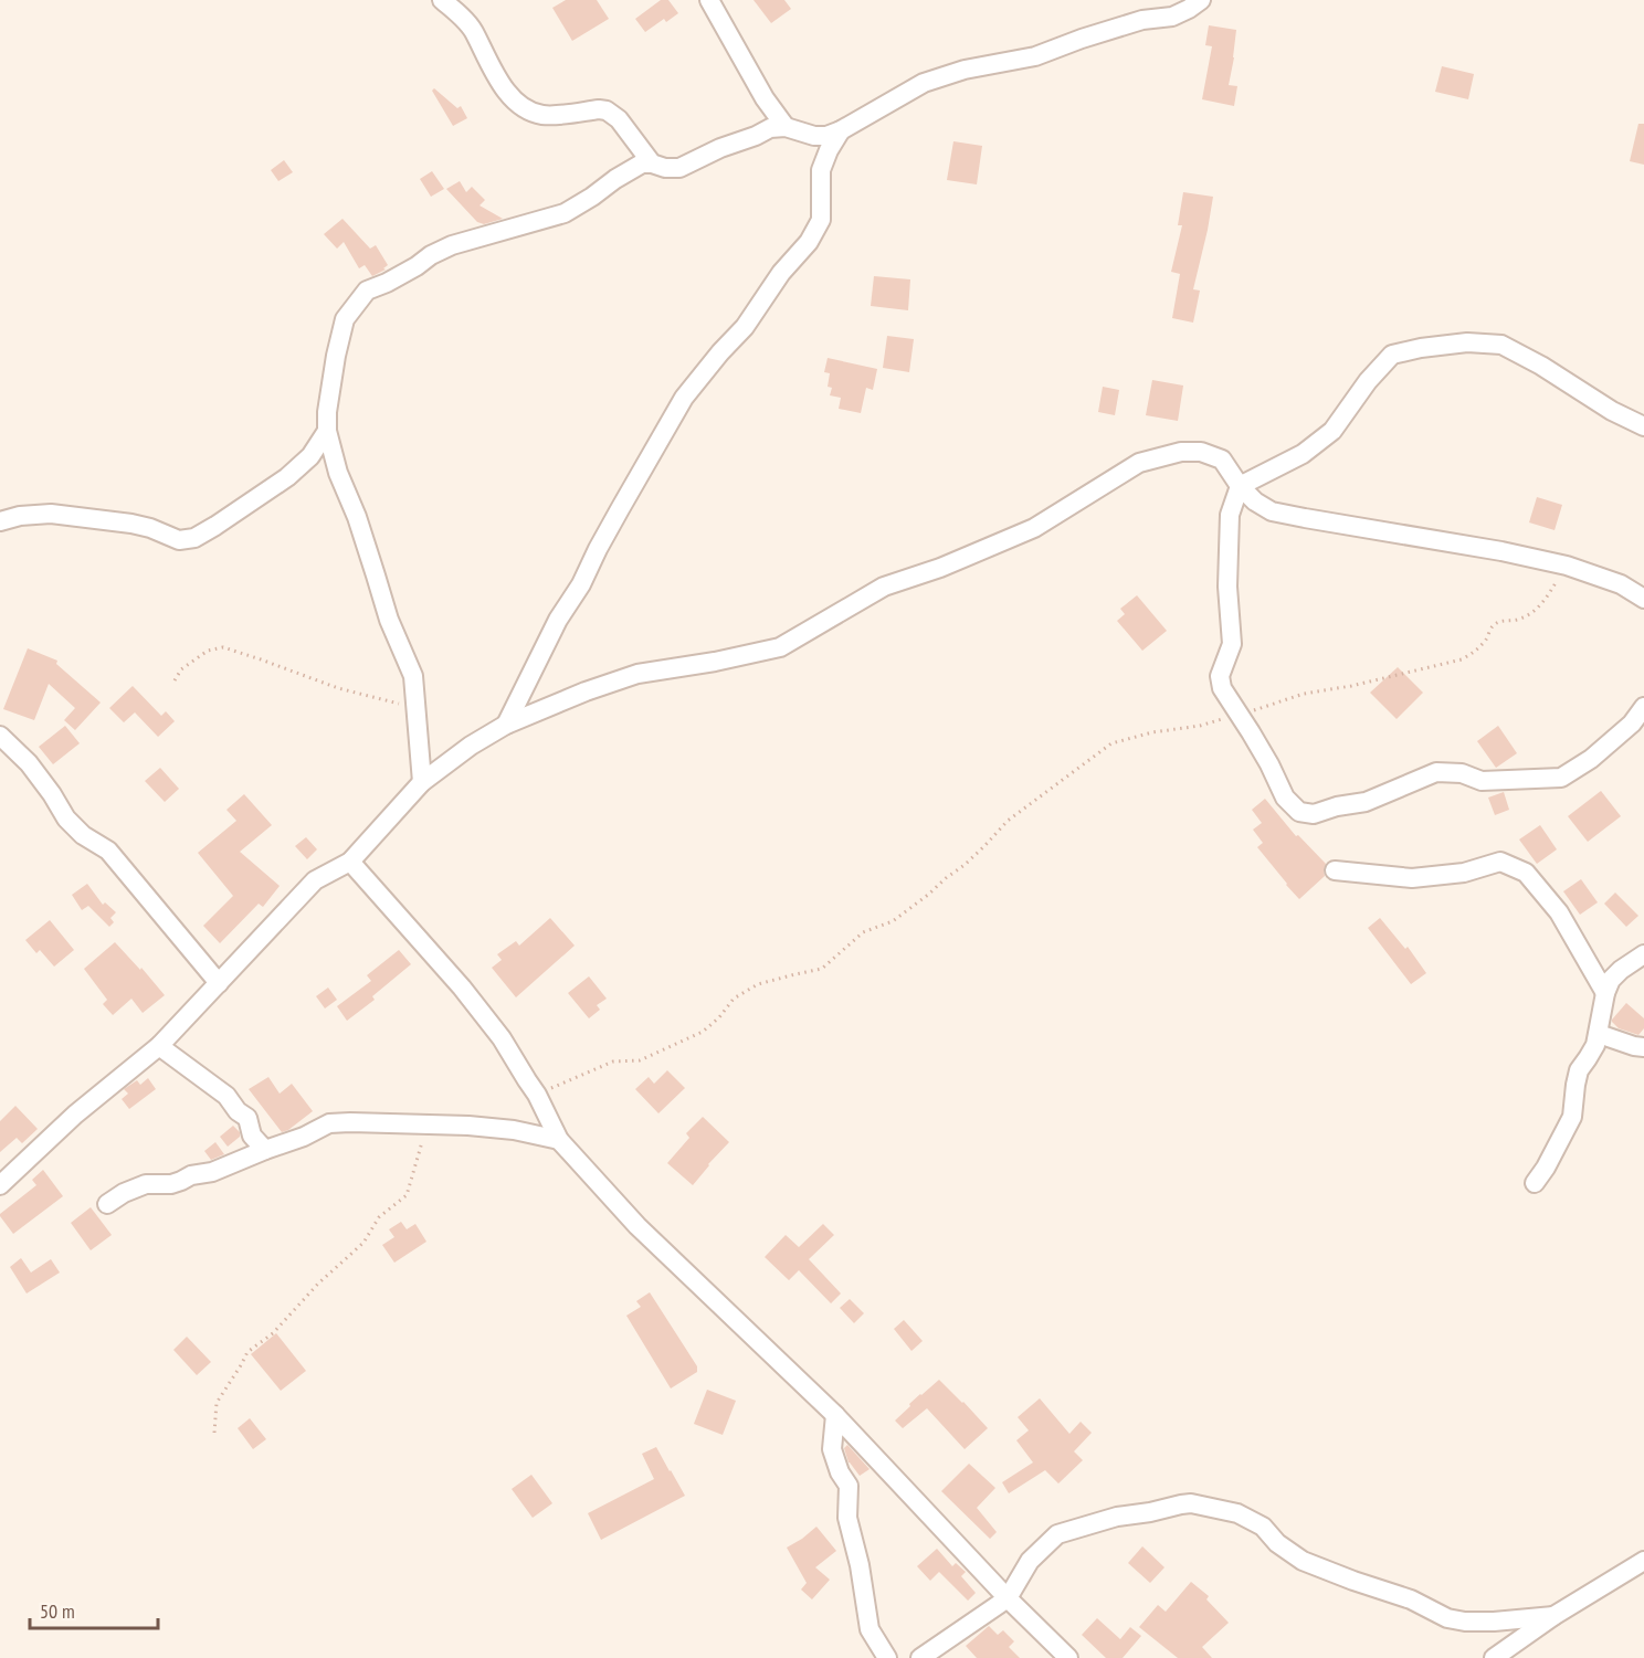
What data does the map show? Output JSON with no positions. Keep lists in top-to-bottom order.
{
  "scale_bar": "50 m"
}
